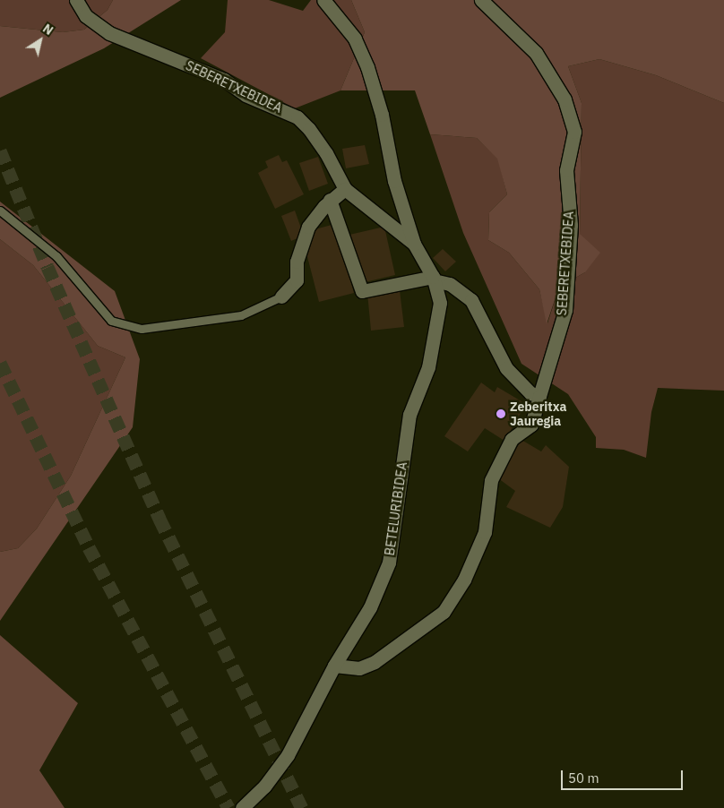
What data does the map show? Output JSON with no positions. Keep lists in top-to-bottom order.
{
  "streets": {
    "street": ["SEBERETXEBIDEA", "BETELURIBIDEA"]
  },
  "crossings": [
    ["SEBERETXEBIDEA", "BETELURIBIDEA"]
  ],
  "places": ["Zeberitxa Jauregia"],
  "scale_bar": "50 m",
  "north": "top right"
}
